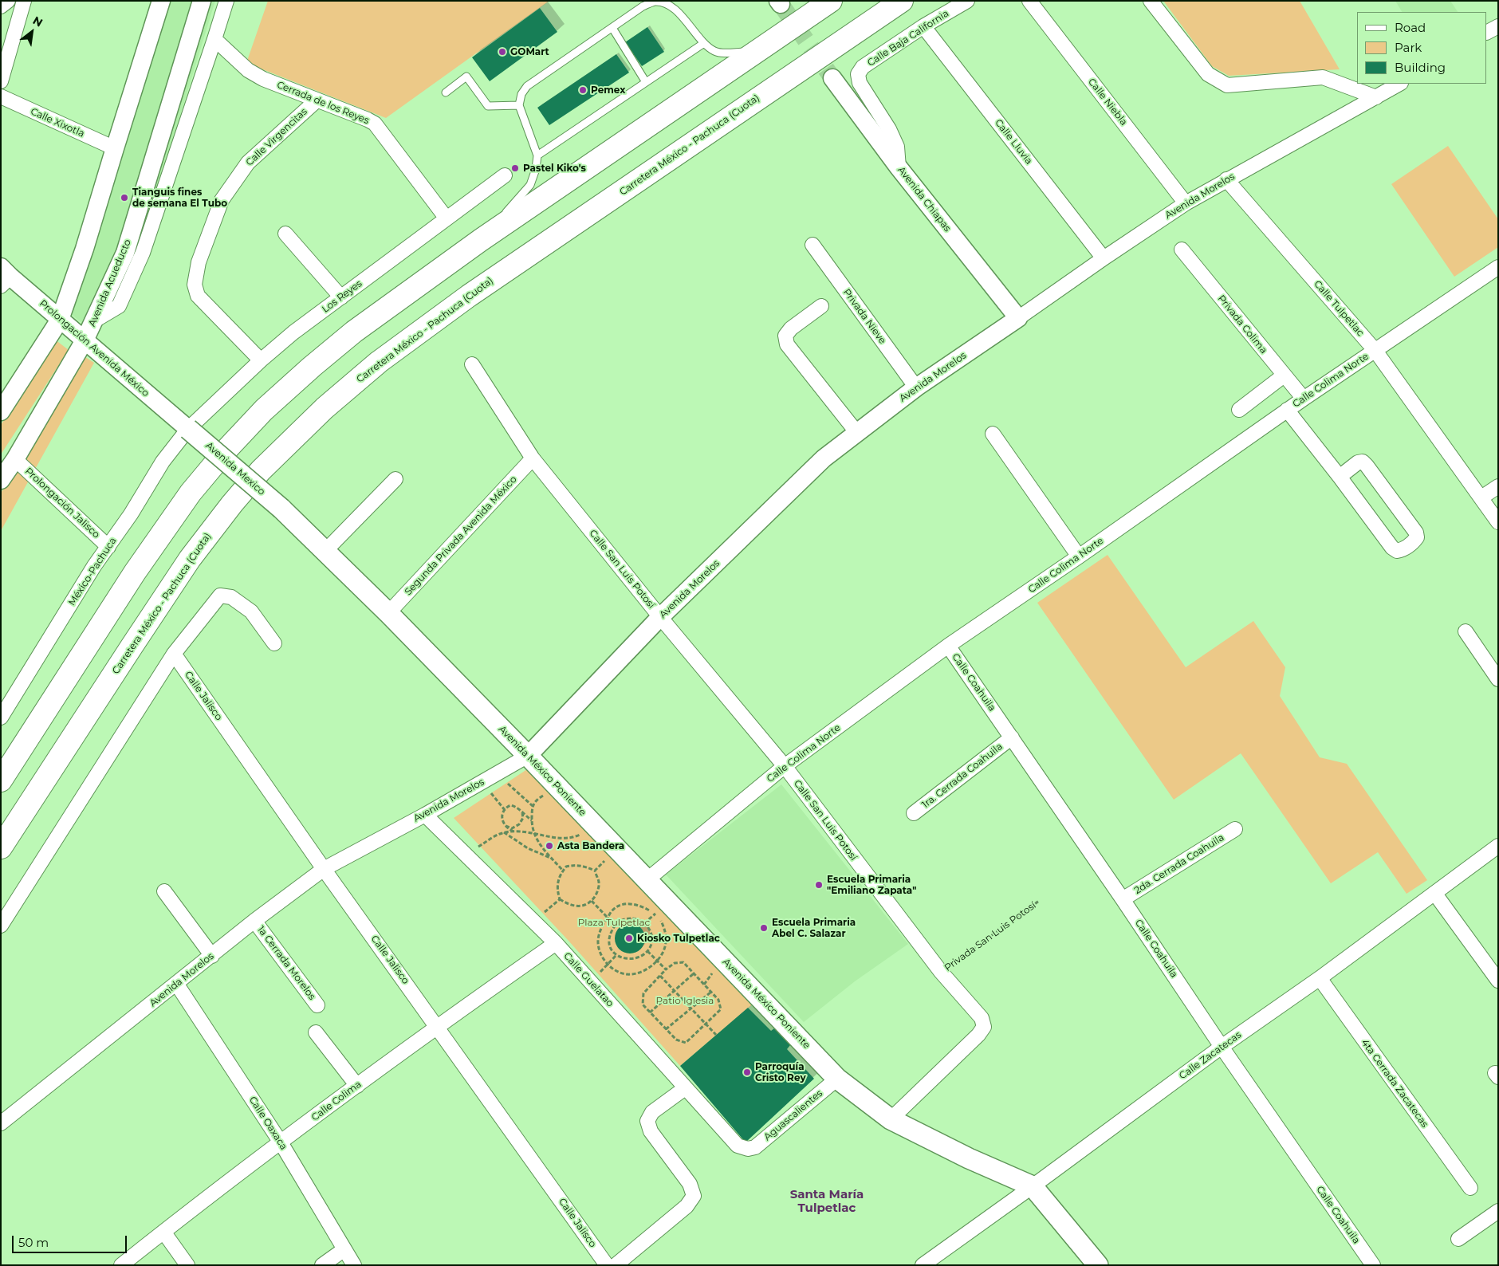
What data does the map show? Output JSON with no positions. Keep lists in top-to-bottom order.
{
  "streets": {
    "highway": ["Carretera México - Pachuca (Cuota)"],
    "main road": ["Avenida Mexico", "Avenida México Poniente"],
    "street": [
      "Calle Baja California",
      "Calle Niebla",
      "Cerrada de los Reyes",
      "Calle Xixotla",
      "Calle Virgencitas",
      "Calle Lluvia",
      "Avenida Morelos",
      "Avenida Chiapas",
      "Avenida Acueducto",
      "Los Reyes",
      "Calle Tulpetlac",
      "Privada Nieve",
      "Privada Colima",
      "Prolongación Avenida México",
      "Calle Colima Norte",
      "Prolongación Jalisco",
      "Segunda Privada Avenida México",
      "Calle San Luis Potosí",
      "México-Pachuca",
      "Calle Coahuila",
      "Calle Jalisco",
      "1ra. Cerrada Coahuila",
      "2da. Cerrada Coahuila",
      "1a Cerrada Morelos",
      "Calle Guelatao",
      "Calle Zacatecas",
      "4ta Cerrada Zacatecas",
      "Calle Colima",
      "Aguascalientes",
      "Calle Oaxaca"
    ],
    "path": ["Privada San Luis Potosí"]
  },
  "crossings": [
    ["Calle Baja California", "Calle Lluvia"],
    ["Calle Baja California", "Avenida Chiapas"],
    ["Calle Niebla", "Avenida Morelos"],
    ["Cerrada de los Reyes", "Calle Virgencitas"],
    ["Cerrada de los Reyes", "Los Reyes"],
    ["Calle Virgencitas", "Los Reyes"],
    ["Calle Lluvia", "Avenida Morelos"],
    ["Avenida Morelos", "Avenida Chiapas"],
    ["Avenida Morelos", "Calle Tulpetlac"],
    ["Avenida Morelos", "Privada Nieve"],
    ["Avenida Morelos", "Calle San Luis Potosí"],
    ["Avenida Morelos", "Calle Jalisco"],
    ["Avenida Morelos", "Avenida México Poniente"],
    ["Avenida Morelos", "1a Cerrada Morelos"],
    ["Avenida Morelos", "Calle Guelatao"],
    ["Avenida Morelos", "Calle Oaxaca"],
    ["Avenida Acueducto", "Prolongación Avenida México"],
    ["Avenida Acueducto", "Prolongación Jalisco"],
    ["Los Reyes", "Prolongación Avenida México"],
    ["Los Reyes", "Avenida Mexico"],
    ["Los Reyes", "México-Pachuca"],
    ["Calle Tulpetlac", "Calle Colima Norte"],
    ["Privada Colima", "Calle Colima Norte"],
    ["Prolongación Avenida México", "Avenida Mexico"],
    ["Prolongación Avenida México", "México-Pachuca"],
    ["Calle Colima Norte", "Calle San Luis Potosí"],
    ["Calle Colima Norte", "Calle Coahuila"],
    ["Calle Colima Norte", "Avenida México Poniente"],
    ["Avenida Mexico", "México-Pachuca"],
    ["Avenida Mexico", "Avenida México Poniente"],
    ["Prolongación Jalisco", "México-Pachuca"],
    ["Segunda Privada Avenida México", "Calle San Luis Potosí"],
    ["Segunda Privada Avenida México", "Avenida México Poniente"],
    ["Calle San Luis Potosí", "Avenida México Poniente"],
    ["Calle San Luis Potosí", "Privada San Luis Potosí"],
    ["Calle Coahuila", "1ra. Cerrada Coahuila"],
    ["Calle Coahuila", "2da. Cerrada Coahuila"],
    ["Calle Coahuila", "Calle Zacatecas"],
    ["Calle Jalisco", "Calle Colima"],
    ["Avenida México Poniente", "Calle Zacatecas"],
    ["Avenida México Poniente", "Aguascalientes"],
    ["Calle Guelatao", "Calle Colima"],
    ["Calle Guelatao", "Aguascalientes"],
    ["Calle Zacatecas", "4ta Cerrada Zacatecas"],
    ["Calle Colima", "Calle Oaxaca"]
  ],
  "districts": ["Santa María Tulpetlac"],
  "parks": ["Plaza Tulpetlac", "Patio Iglesia"],
  "places": [
    "GOMart",
    "Pemex",
    "Pastel Kiko's",
    "Tianguis fines de semana El Tubo",
    "Asta Bandera",
    "Escuela Primaria \"Emiliano Zapata\"",
    "Escuela Primaria Abel C. Salazar",
    "Kiosko Tulpetlac",
    "Parroquía Cristo Rey"
  ],
  "legend": ["Road", "Park", "Building"],
  "scale_bar": "50 m",
  "north": "top right"
}
